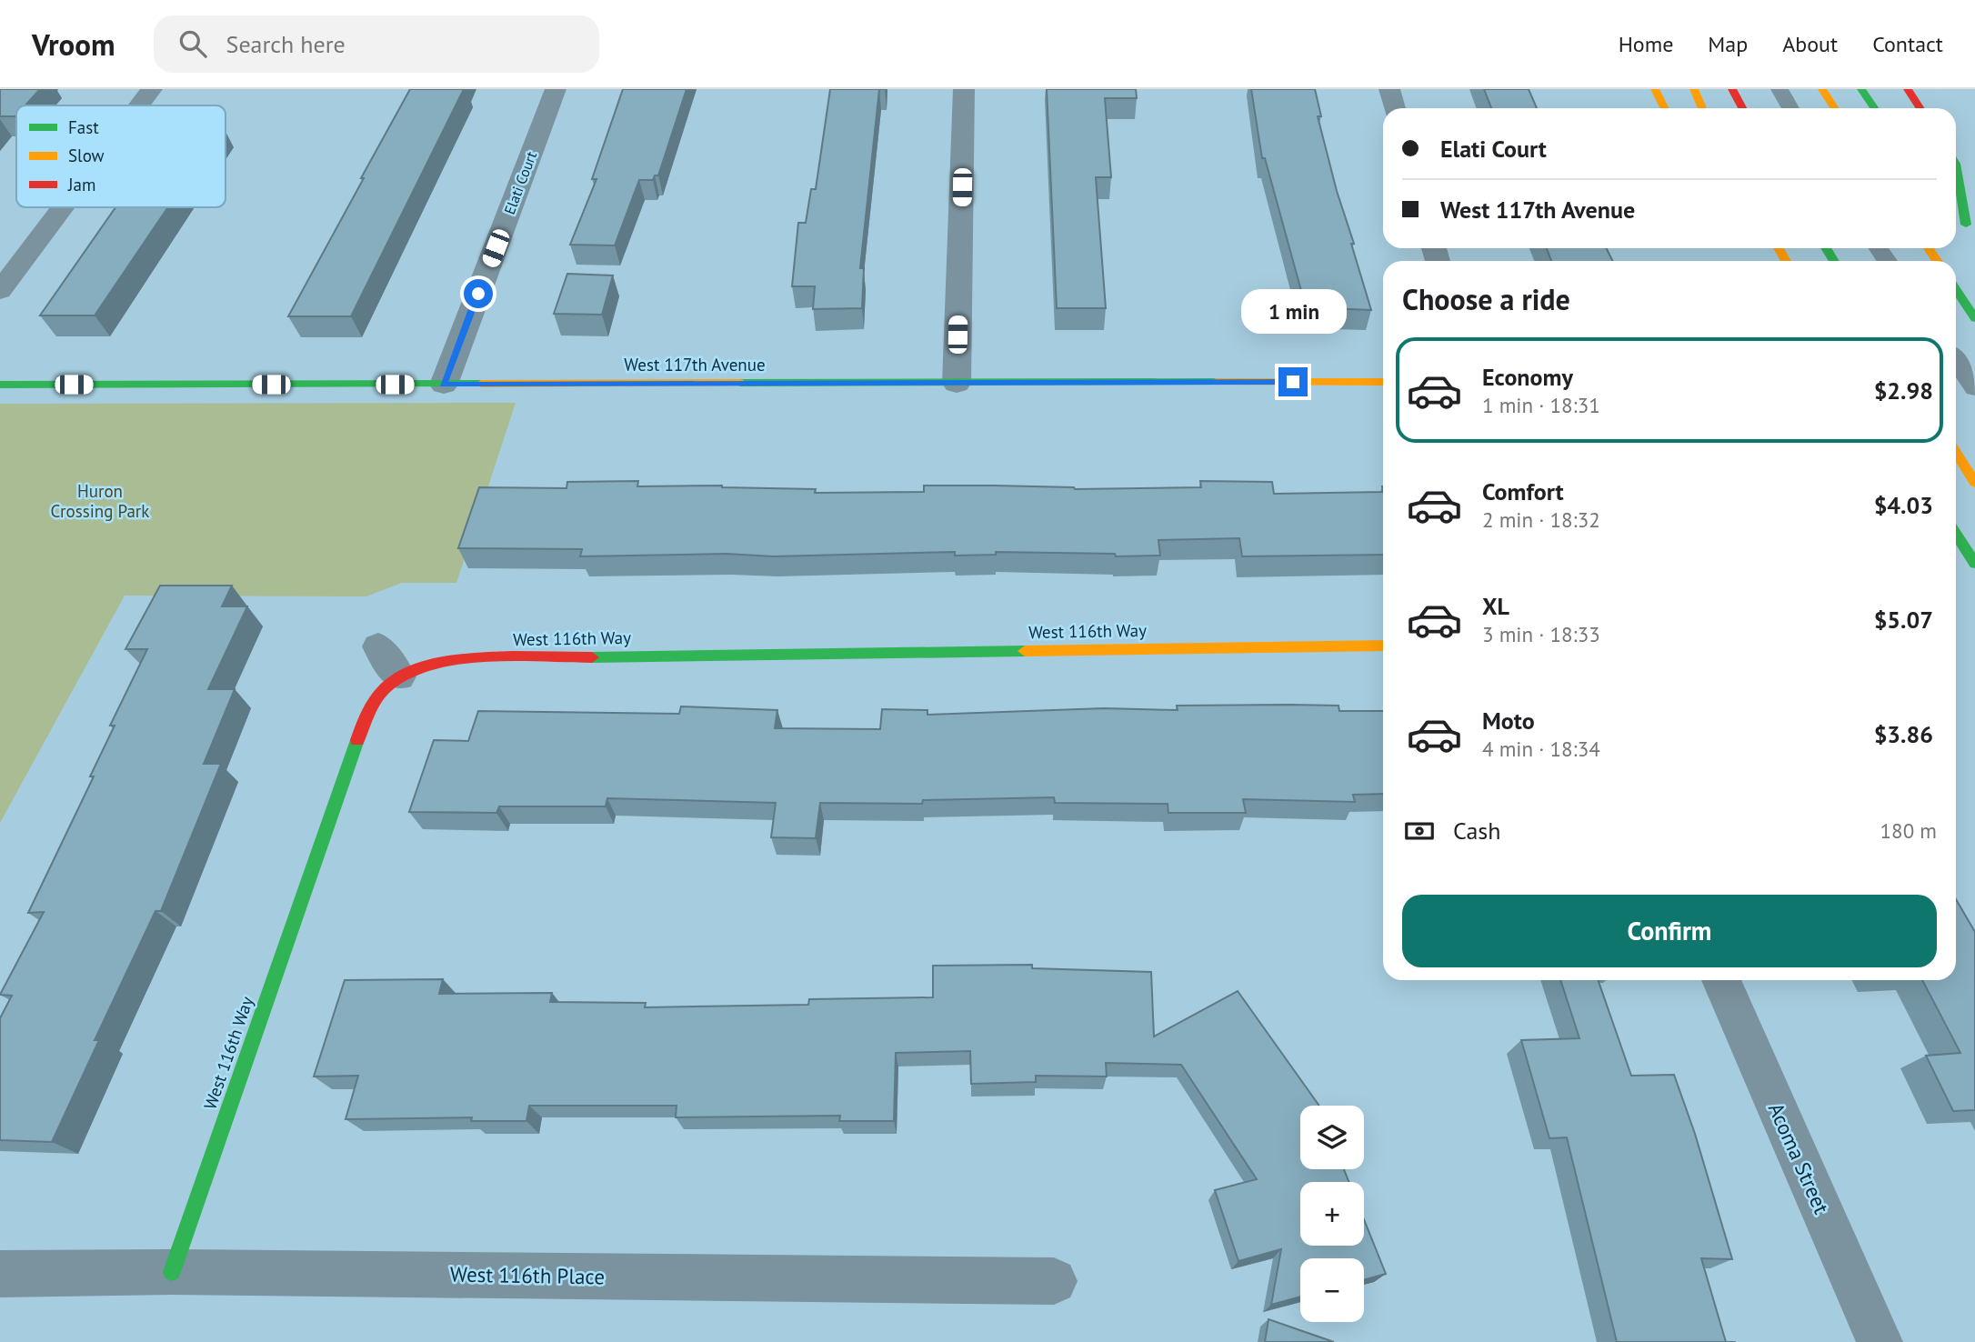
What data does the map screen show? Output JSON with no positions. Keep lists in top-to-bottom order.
{
  "streets": {
    "main road": ["West 117th Avenue", "West 116th Way"],
    "street": ["Elati Court", "Acoma Street", "West 116th Place"]
  },
  "crossings": [
    ["Elati Court", "West 117th Avenue"],
    ["West 116th Way", "West 116th Place"]
  ],
  "parks": ["Huron Crossing Park"],
  "legend": ["Fast", "Slow", "Jam"],
  "page": {
    "header": "Vroom",
    "search": "Search here",
    "nav": [
      "Home",
      "Map",
      "About",
      "Contact"
    ],
    "banner": ["Elati Court", "West 117th Avenue"],
    "heading": "Choose a ride",
    "bubble": "1 min",
    "list": [
      {
        "name": "Economy",
        "note": "1 min · 18:31",
        "value": "$2.98"
      },
      {
        "name": "Comfort",
        "note": "2 min · 18:32",
        "value": "$4.03"
      },
      {
        "name": "XL",
        "note": "3 min · 18:33",
        "value": "$5.07"
      },
      {
        "name": "Moto",
        "note": "4 min · 18:34",
        "value": "$3.86"
      }
    ],
    "pay": ["Cash", "180 m"],
    "buttons": "Confirm",
    "map_buttons": ["+", "−"]
  }
}
